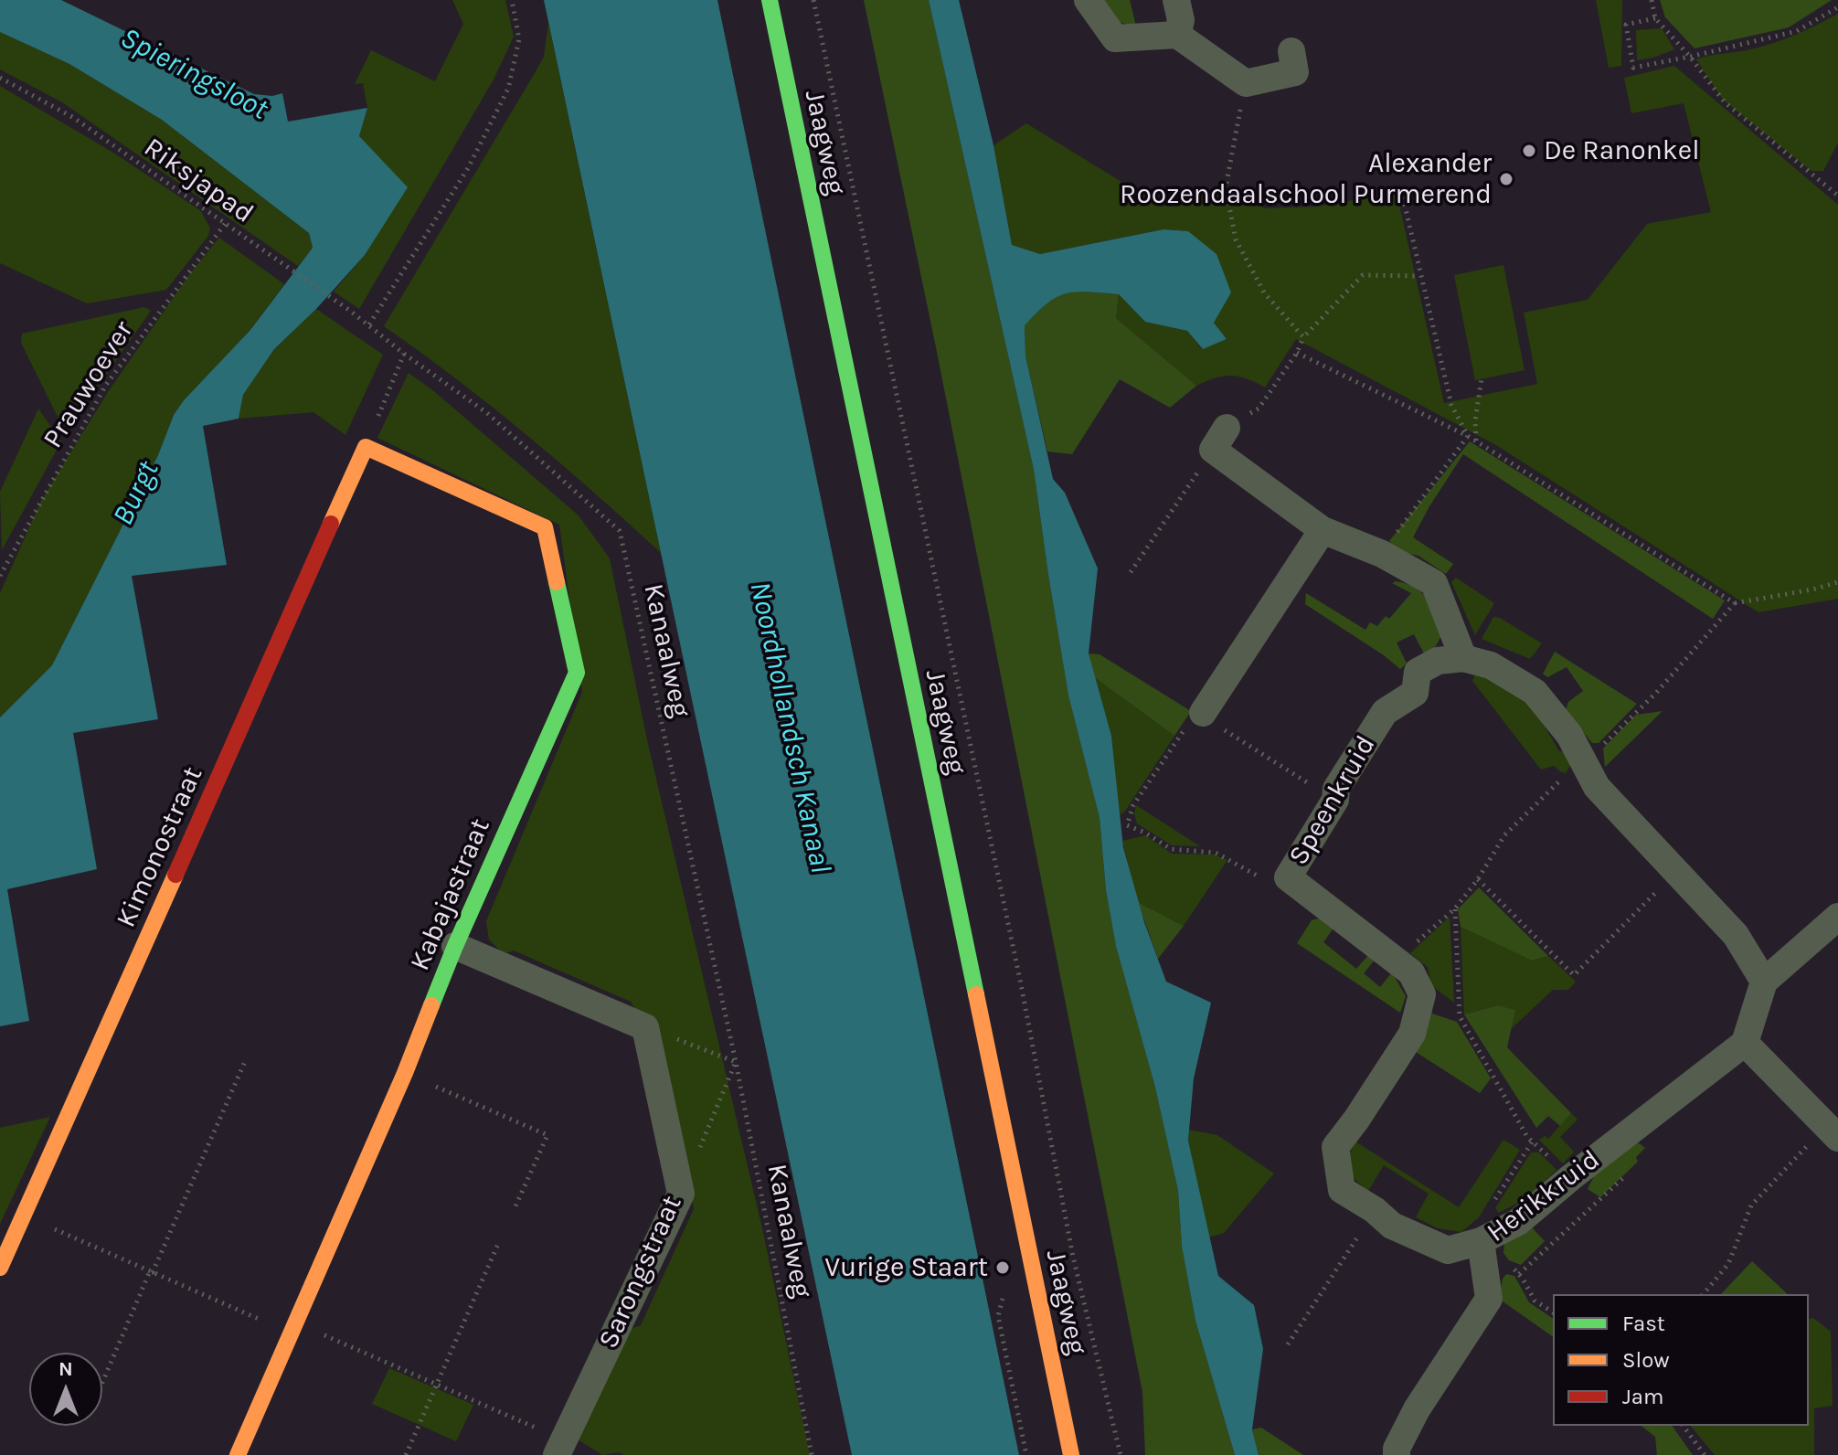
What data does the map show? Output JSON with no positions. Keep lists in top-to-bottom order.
{
  "streets": {
    "street": [
      "Jaagweg",
      "Speenkruid",
      "Kimonostraat",
      "Kabajastraat",
      "Herikkruid",
      "Sarongstraat"
    ],
    "path": ["Riksjapad", "Prauwoever", "Kanaalweg"]
  },
  "crossings": [
    ["Riksjapad", "Prauwoever"],
    ["Riksjapad", "Kanaalweg"],
    ["Speenkruid", "Herikkruid"],
    ["Kimonostraat", "Kabajastraat"]
  ],
  "water": ["Spieringsloot", "Burgt", "Noordhollandsch Kanaal"],
  "places": ["De Ranonkel", "Alexander Roozendaalschool Purmerend", "Vurige Staart"],
  "legend": ["Fast", "Slow", "Jam"],
  "north": "top"
}
